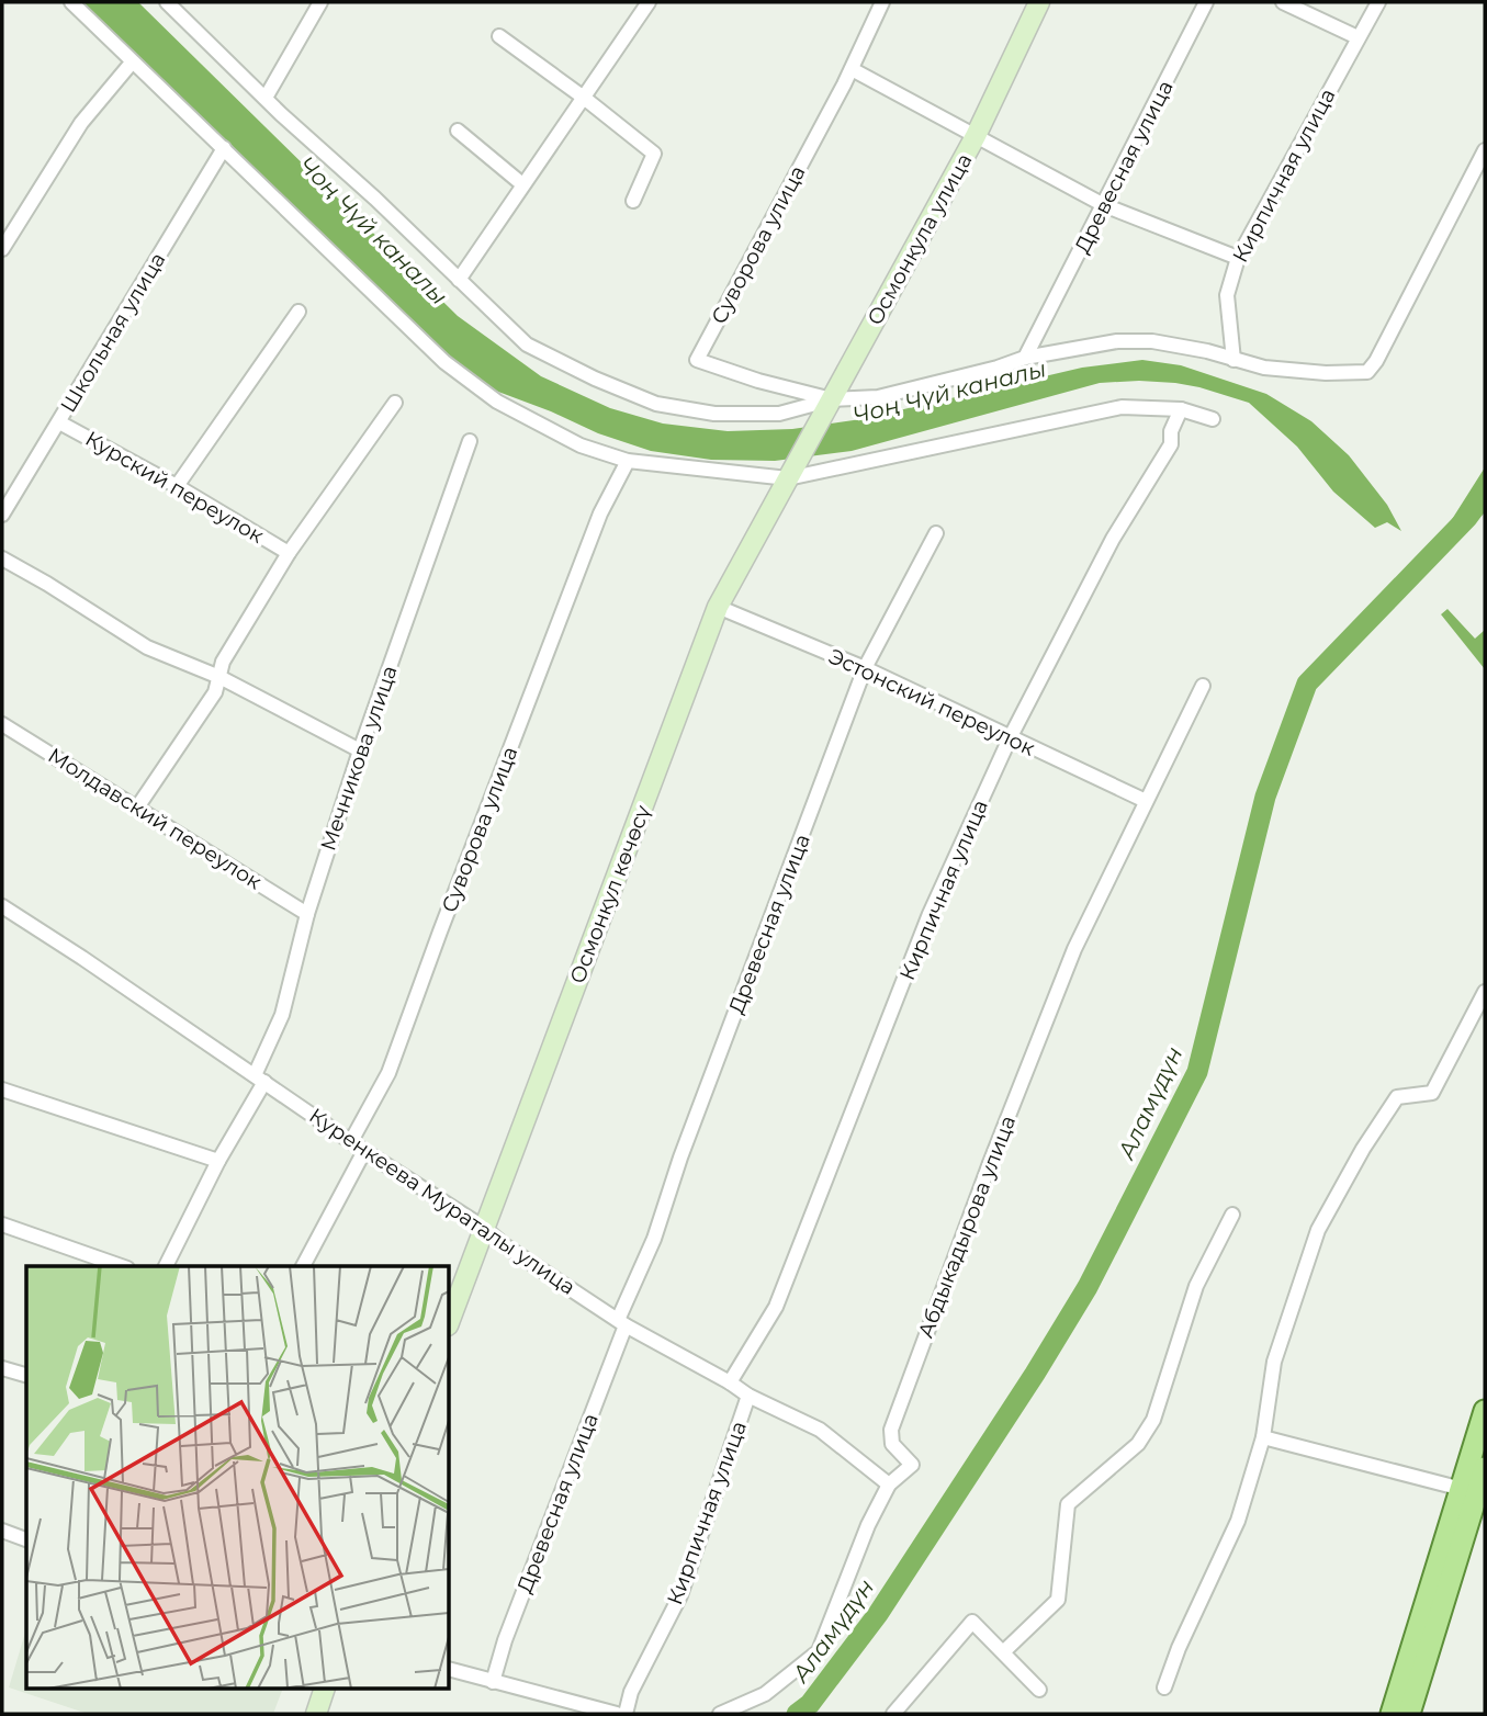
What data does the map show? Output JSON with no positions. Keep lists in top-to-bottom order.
{
  "streets": {
    "street": [
      "Древесная улица",
      "Кирпичная улица",
      "Осмонкула улица",
      "Суворова улица",
      "Школьная улица",
      "Курский переулок",
      "Эстонский переулок",
      "Мечникова улица",
      "Молдавский переулок",
      "Осмонкул көчөсү",
      "Куренкеева Мураталы улица",
      "Абдыкадырова улица"
    ]
  },
  "crossings": [
    ["Древесная улица", "Эстонский переулок"],
    ["Древесная улица", "Куренкеева Мураталы улица"],
    ["Кирпичная улица", "Эстонский переулок"],
    ["Кирпичная улица", "Куренкеева Мураталы улица"],
    ["Осмонкула улица", "Суворова улица"],
    ["Осмонкула улица", "Осмонкул көчөсү"],
    ["Суворова улица", "Куренкеева Мураталы улица"],
    ["Школьная улица", "Курский переулок"],
    ["Курский переулок", "Молдавский переулок"],
    ["Эстонский переулок", "Осмонкул көчөсү"],
    ["Эстонский переулок", "Абдыкадырова улица"],
    ["Мечникова улица", "Молдавский переулок"],
    ["Мечникова улица", "Куренкеева Мураталы улица"],
    ["Осмонкул көчөсү", "Куренкеева Мураталы улица"],
    ["Куренкеева Мураталы улица", "Абдыкадырова улица"]
  ],
  "water": ["Чоң Чүй каналы", "Аламүдүн"]
}
